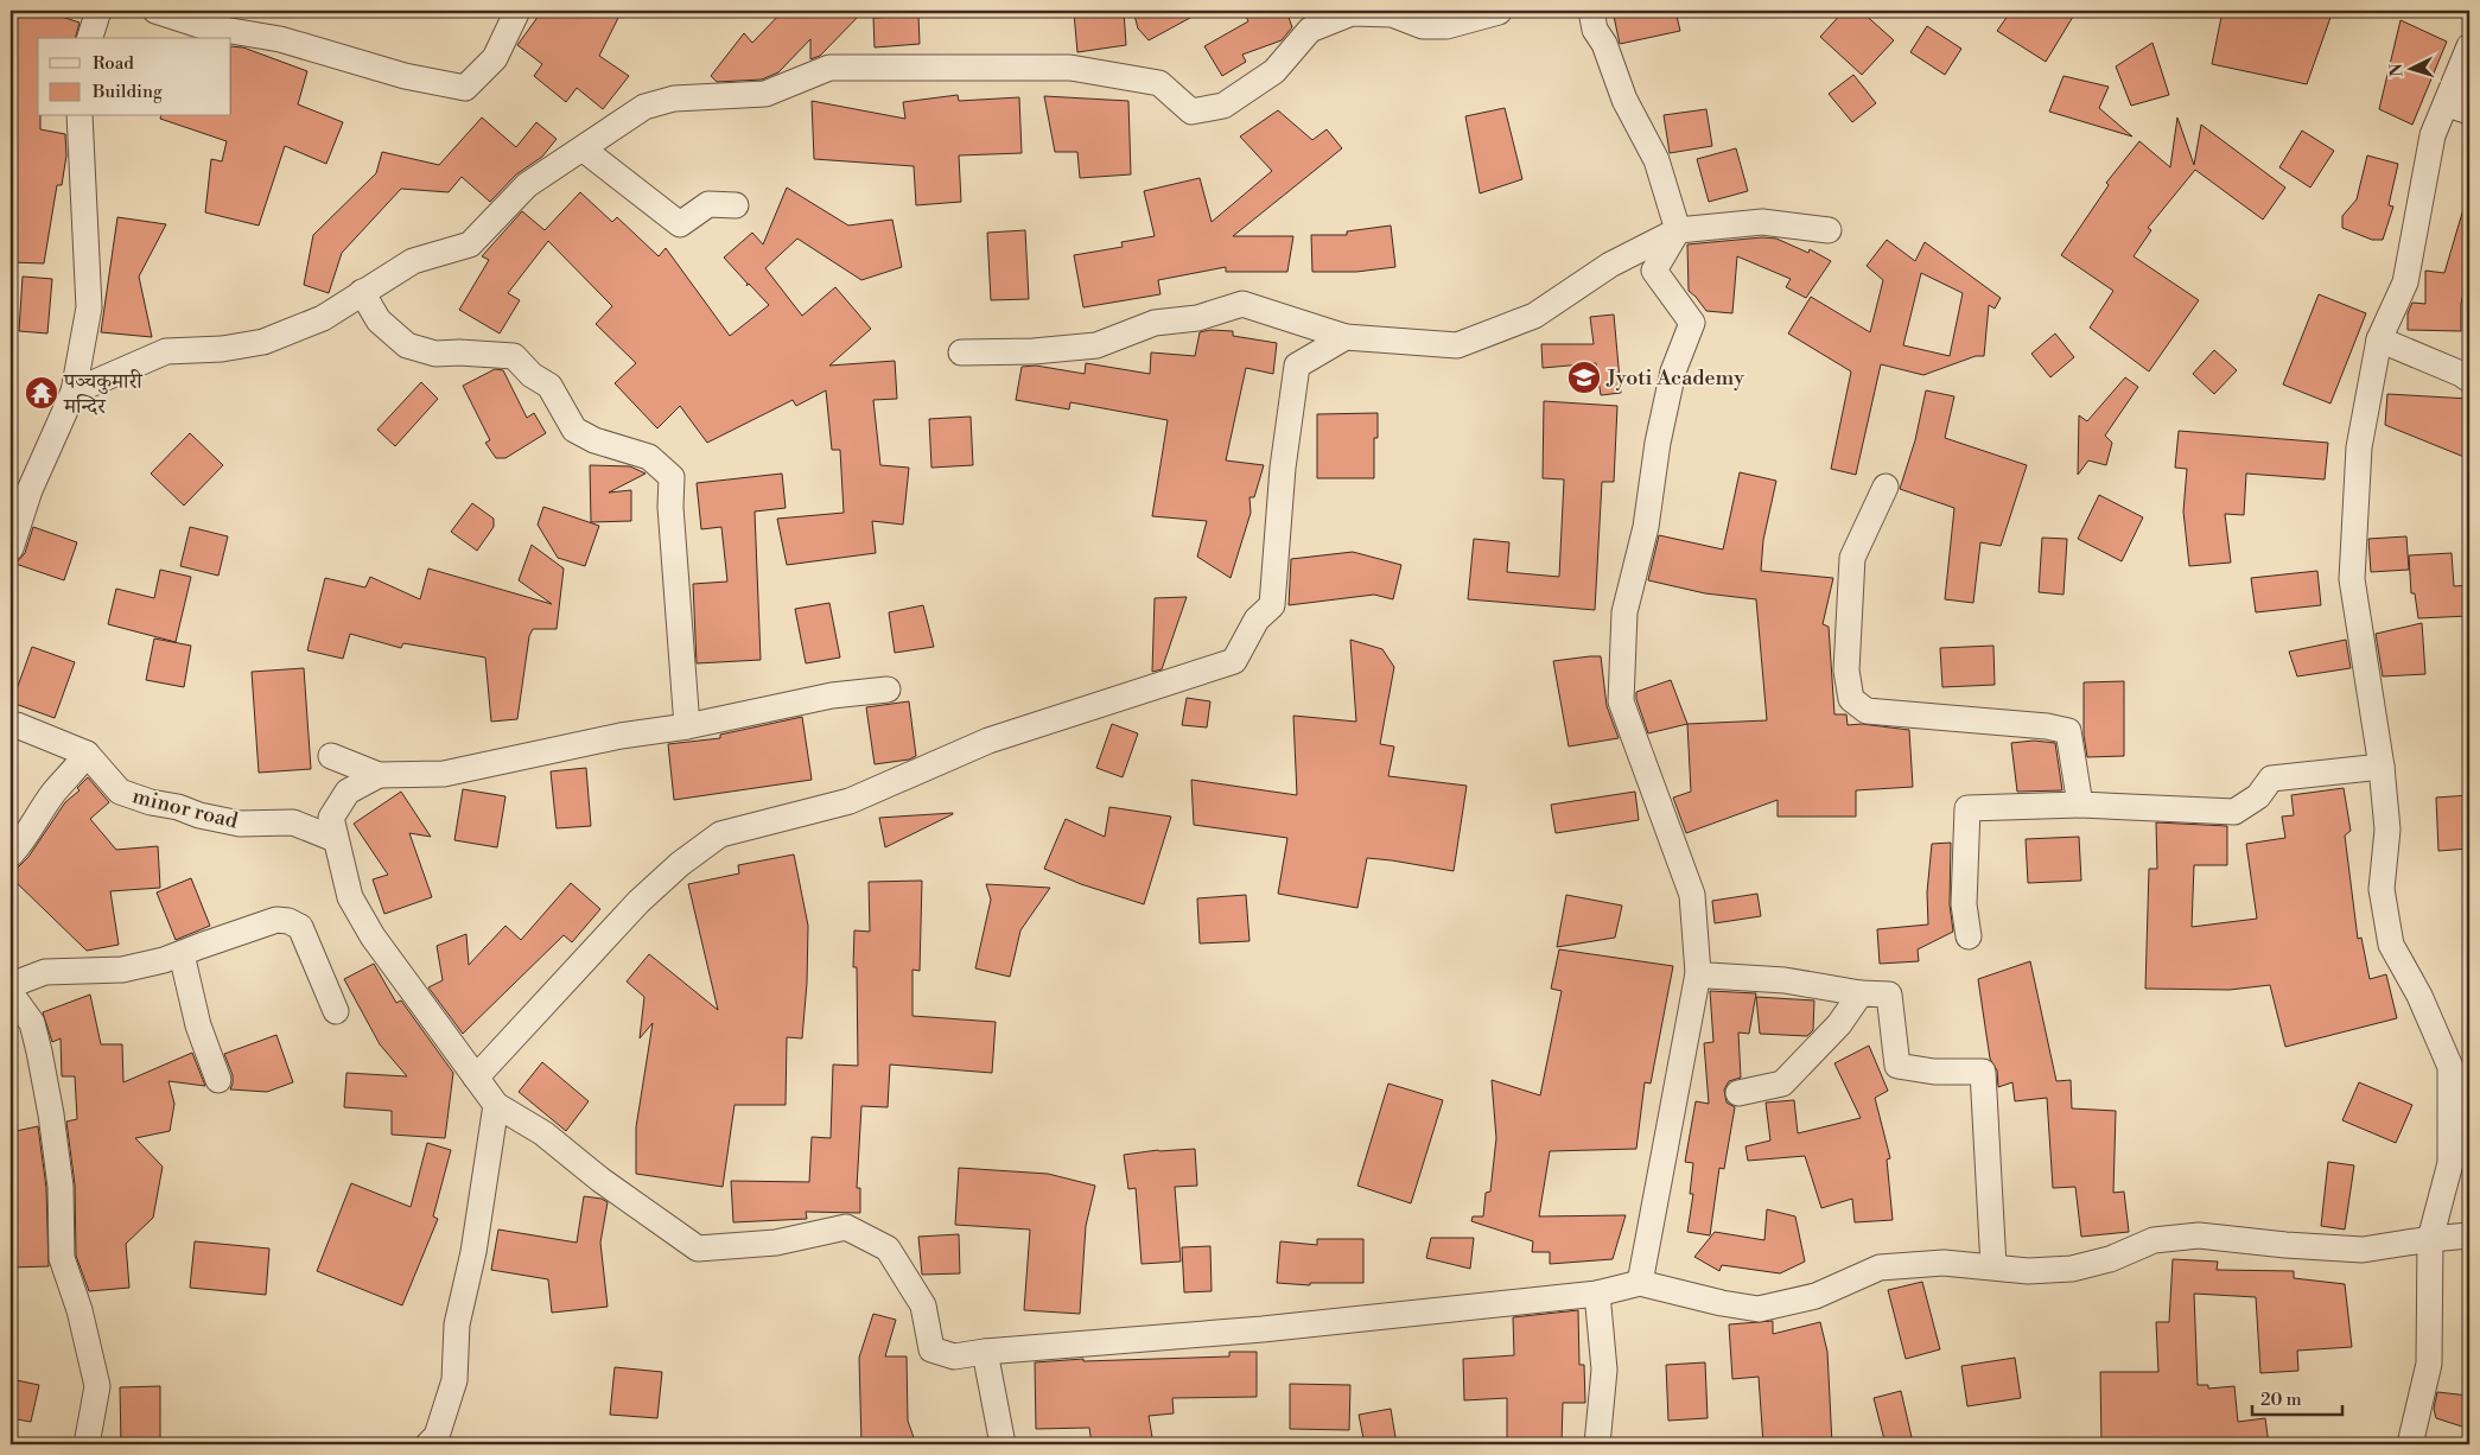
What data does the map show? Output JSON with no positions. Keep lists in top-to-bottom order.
{
  "streets": {
    "street": ["minor road"]
  },
  "places": {
    "school or university": ["Jyoti Academy"],
    "temple": ["पञ्चकुमारी मन्दिर"]
  },
  "legend": ["Road", "Building"],
  "scale_bar": "20 m",
  "north": "left"
}
